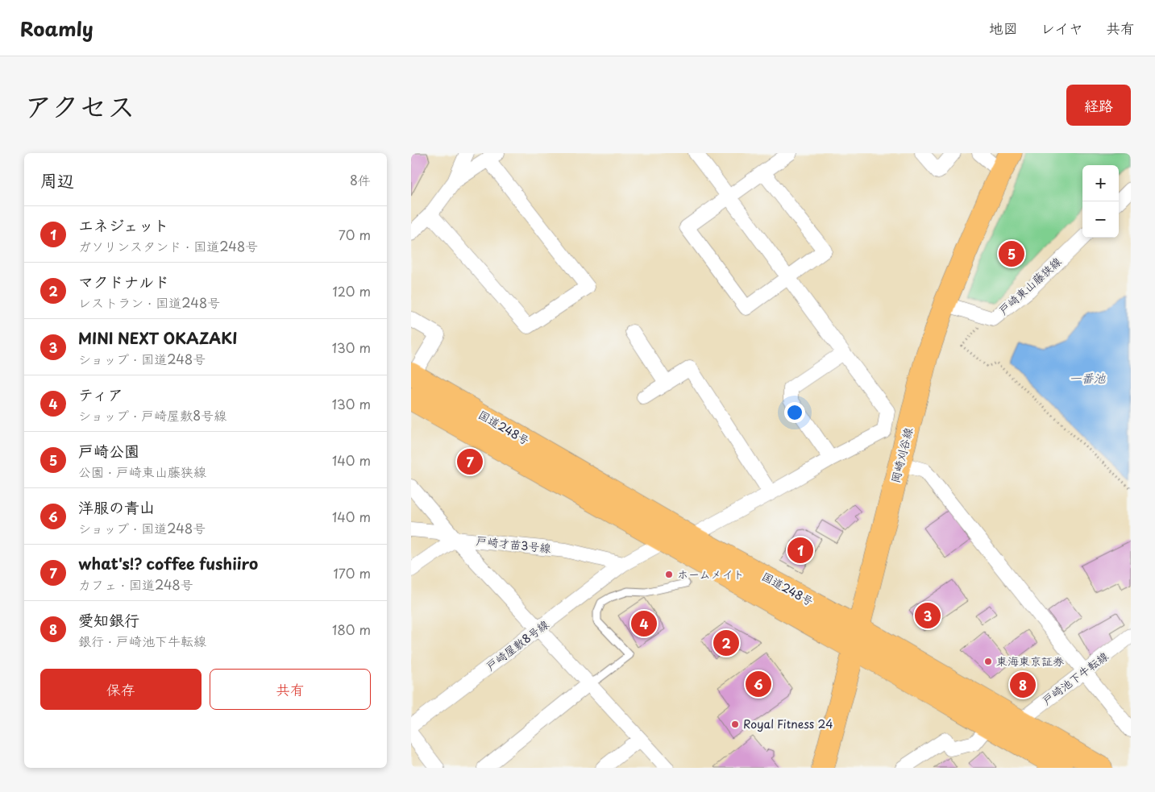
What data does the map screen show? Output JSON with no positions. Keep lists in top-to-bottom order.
{
  "streets": {
    "main road": ["国道248号", "岡崎刈谷線"],
    "street": [
      "戸崎東山藤狭線",
      "戸崎才苗3号線",
      "戸崎屋敷8号線",
      "戸崎池下牛転線"
    ]
  },
  "crossings": [
    ["戸崎東山藤狭線", "岡崎刈谷線"],
    ["国道248号", "岡崎刈谷線"],
    ["国道248号", "戸崎屋敷8号線"],
    ["国道248号", "戸崎池下牛転線"],
    ["戸崎才苗3号線", "戸崎屋敷8号線"]
  ],
  "water": ["一番池"],
  "places": ["ホームメイト", "東海東京証券", "Royal Fitness 24"],
  "page": {
    "header": "Roamly",
    "nav": ["地図", "レイヤ", "共有"],
    "title": "アクセス",
    "buttons": [
      "経路",
      ["保存", "共有"]
    ],
    "heading": ["周辺", "8件"],
    "map_buttons": ["+", "−"],
    "list": [
      {
        "mark": "1",
        "name": "エネジェット",
        "note": "ガソリンスタンド · 国道248号",
        "value": "70 m"
      },
      {
        "mark": "2",
        "name": "マクドナルド",
        "note": "レストラン · 国道248号",
        "value": "120 m"
      },
      {
        "mark": "3",
        "name": "MINI NEXT OKAZAKI",
        "note": "ショップ · 国道248号",
        "value": "130 m"
      },
      {
        "mark": "4",
        "name": "ティア",
        "note": "ショップ · 戸崎屋敷8号線",
        "value": "130 m"
      },
      {
        "mark": "5",
        "name": "戸崎公園",
        "note": "公園 · 戸崎東山藤狭線",
        "value": "140 m"
      },
      {
        "mark": "6",
        "name": "洋服の青山",
        "note": "ショップ · 国道248号",
        "value": "140 m"
      },
      {
        "mark": "7",
        "name": "what's!? coffee fushiiro",
        "note": "カフェ · 国道248号",
        "value": "170 m"
      },
      {
        "mark": "8",
        "name": "愛知銀行",
        "note": "銀行 · 戸崎池下牛転線",
        "value": "180 m"
      }
    ],
    "pins": [
      "5",
      "7",
      "1",
      "3",
      "4",
      "2",
      "6",
      "8"
    ]
  }
}
